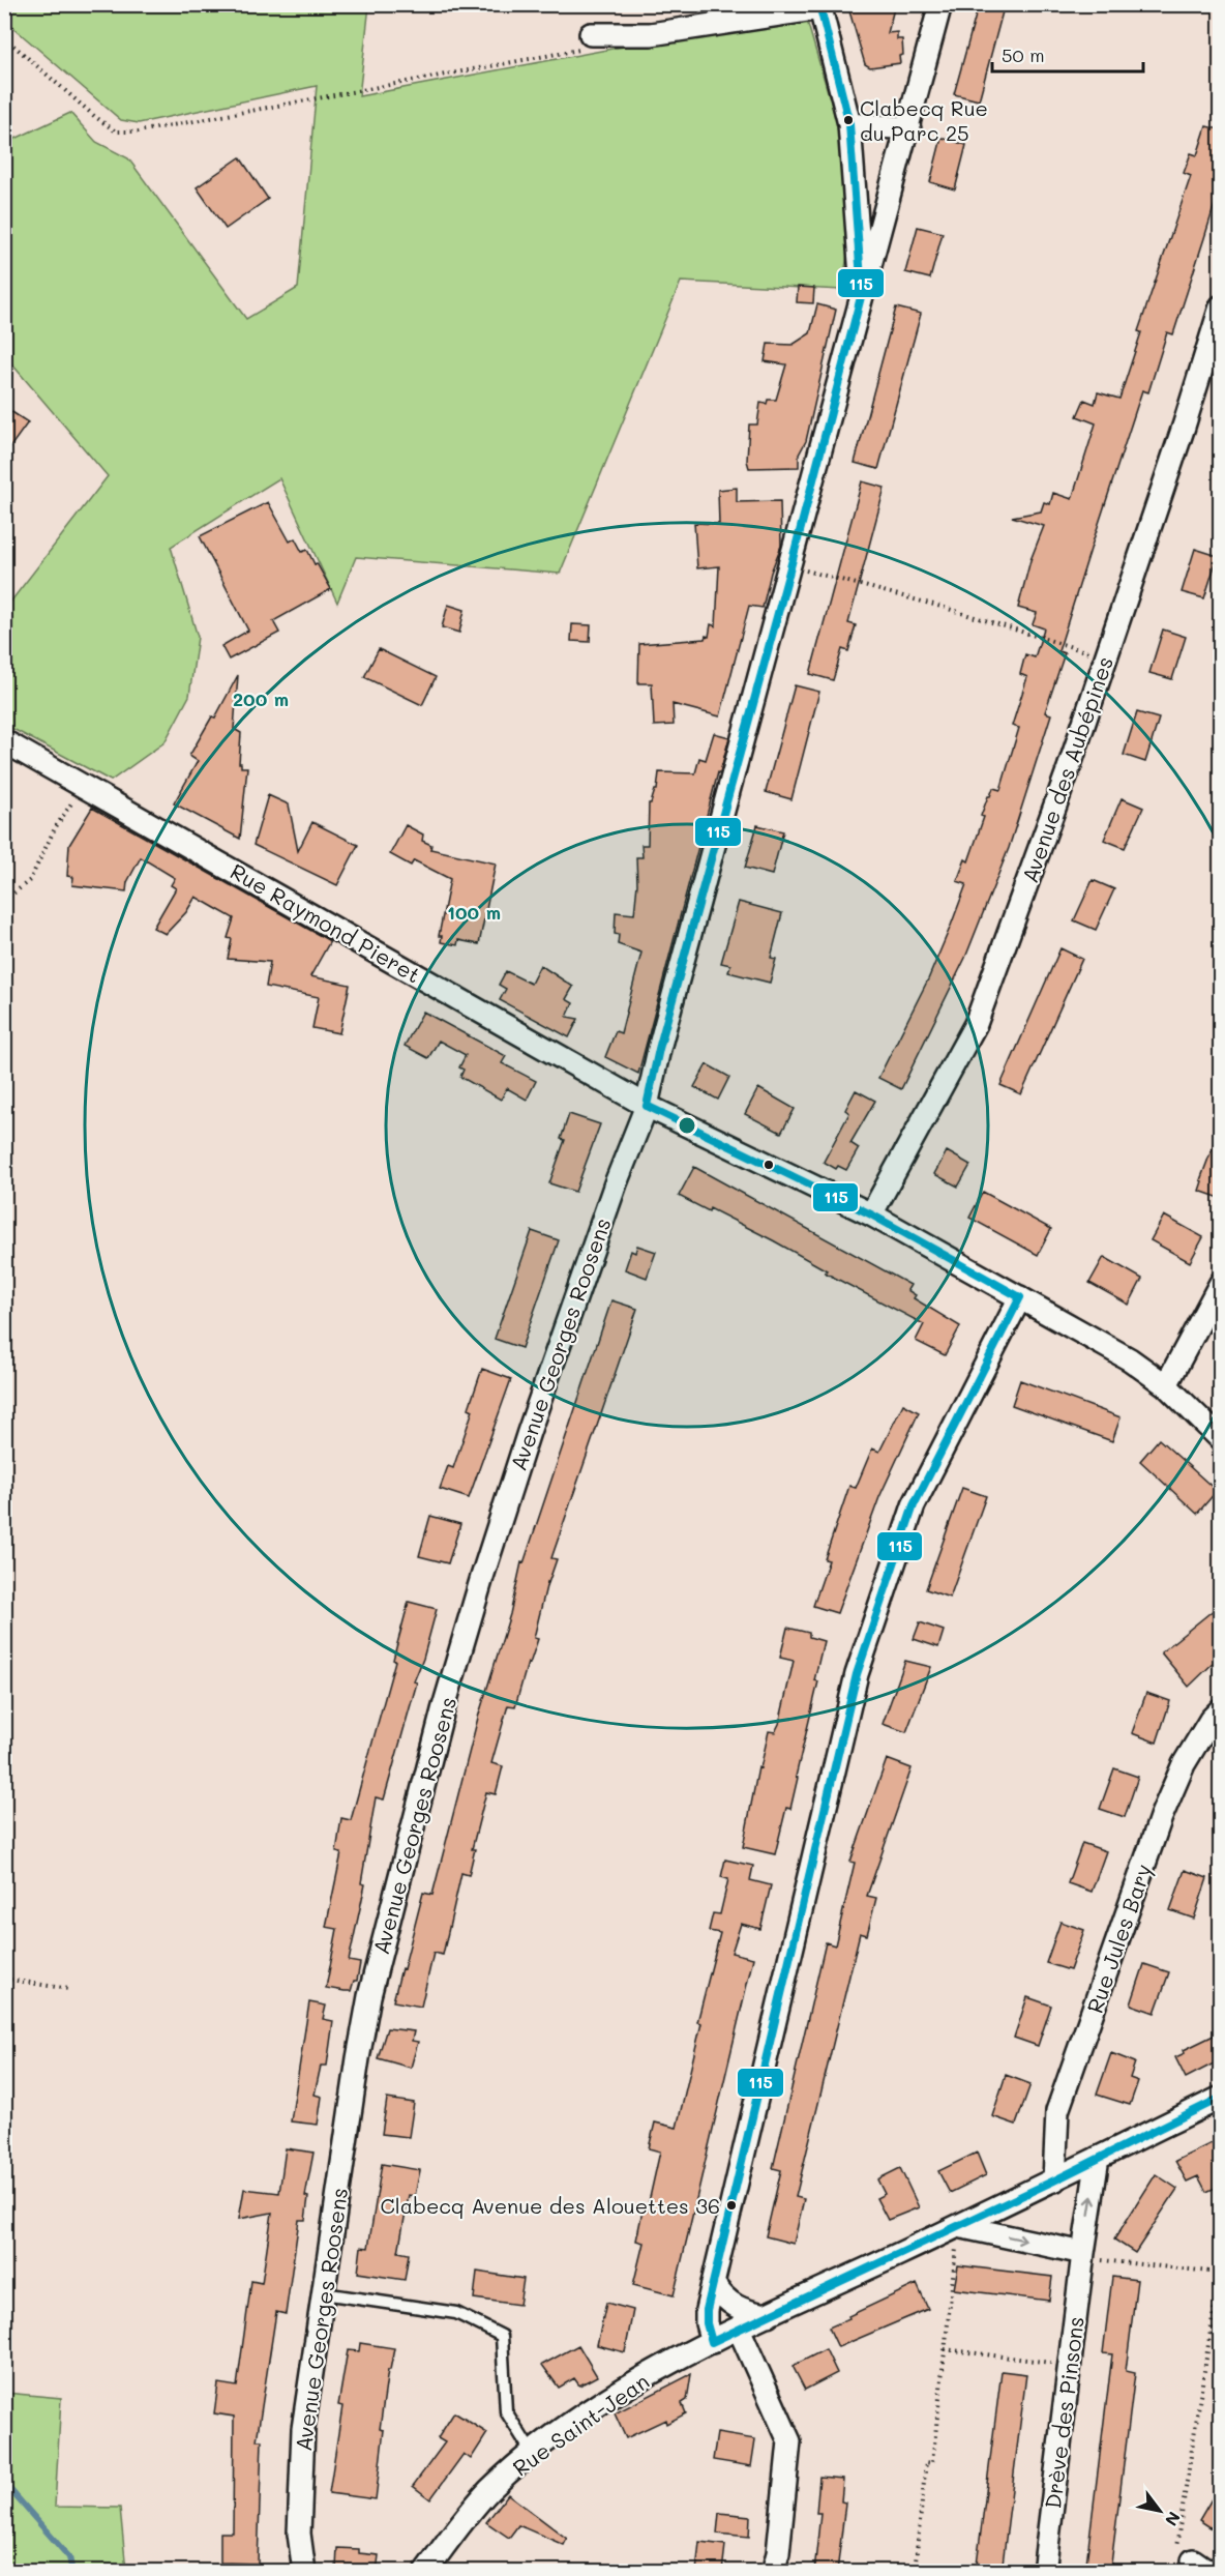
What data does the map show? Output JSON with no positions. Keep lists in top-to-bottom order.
{
  "streets": {
    "street": [
      "Avenue des Aubépines",
      "Rue Raymond Pieret",
      "Avenue Georges Roosens",
      "Rue Jules Bary",
      "Drève des Pinsons",
      "Rue Saint-Jean"
    ]
  },
  "crossings": [
    ["Avenue des Aubépines", "Rue Raymond Pieret"],
    ["Rue Raymond Pieret", "Avenue Georges Roosens"],
    ["Rue Jules Bary", "Rue Saint-Jean"],
    ["Drève des Pinsons", "Rue Saint-Jean"]
  ],
  "places": ["Clabecq Rue du Parc 25", "Clabecq Avenue des Alouettes 36"],
  "lines": ["transit line 115"],
  "scale_bar": "50 m",
  "north": "bottom right",
  "rings": ["200 m", "100 m"]
}
